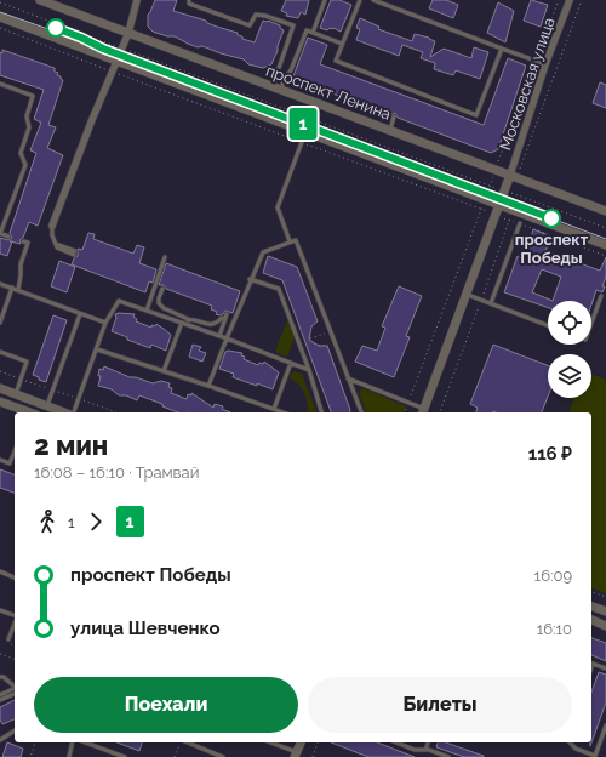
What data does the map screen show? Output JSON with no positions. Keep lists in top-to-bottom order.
{
  "streets": {
    "street": ["Московская улица", "проспект Ленина"]
  },
  "crossings": [
    ["Московская улица", "проспект Ленина"]
  ],
  "places": ["проспект Победы"],
  "lines": ["tram line 1"],
  "page": {
    "on_map": "1",
    "heading": ["2 мин", "16:08 – 16:10 · Трамвай", "116 ₽"],
    "legs": ["1", "1"],
    "list": [
      {
        "name": "проспект Победы",
        "value": "16:09"
      },
      {
        "name": "улица Шевченко",
        "value": "16:10"
      }
    ],
    "buttons": ["Поехали", "Билеты"]
  }
}
